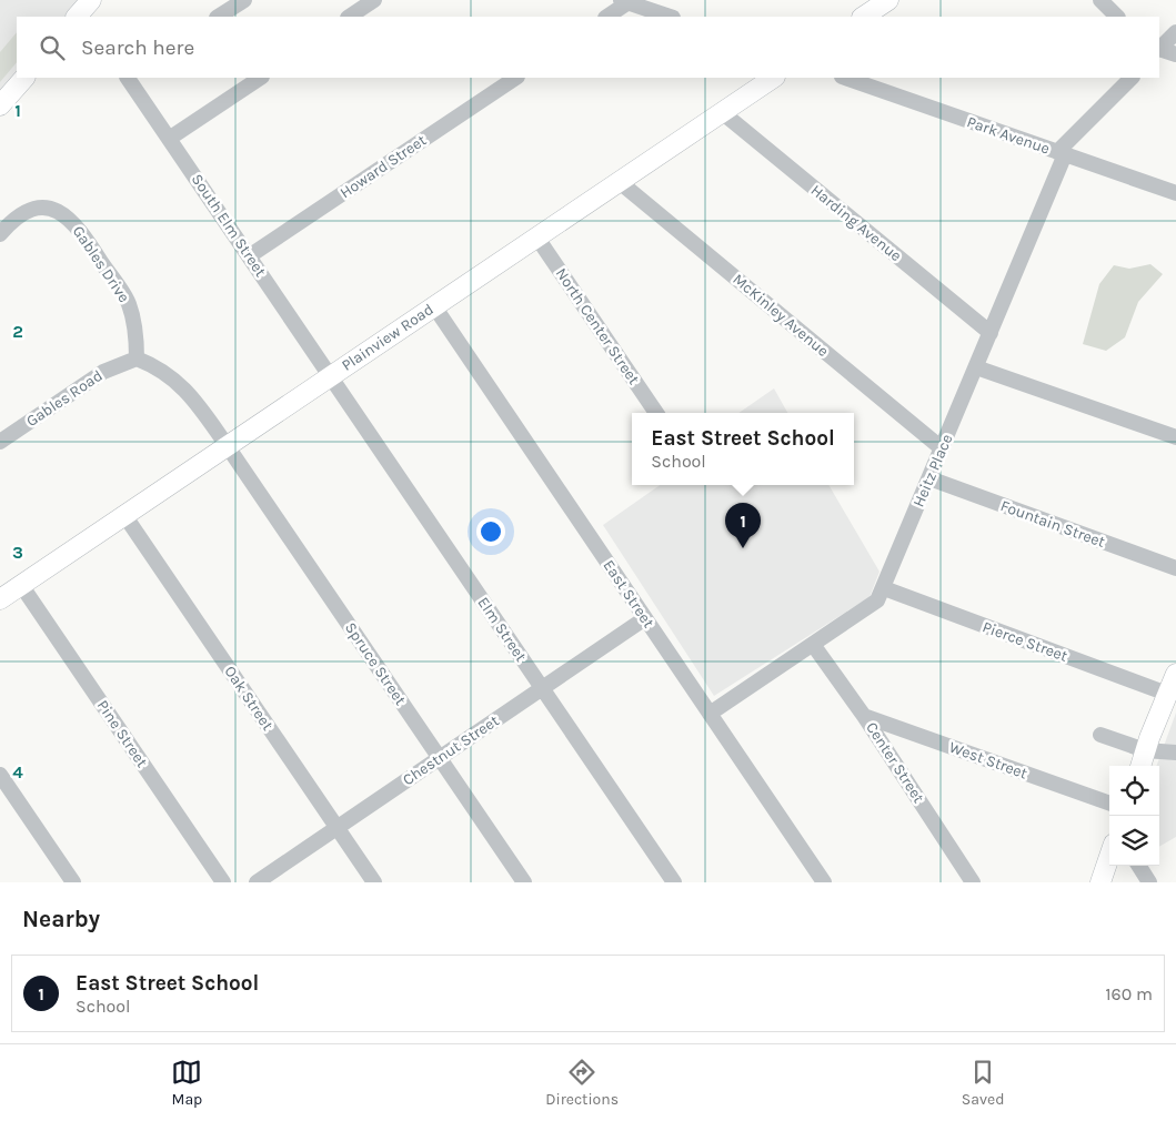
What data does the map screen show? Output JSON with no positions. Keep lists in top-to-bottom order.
{
  "streets": {
    "main road": ["Plainview Road"],
    "street": [
      "Park Avenue",
      "Howard Street",
      "Harding Avenue",
      "South Elm Street",
      "Gables Drive",
      "McKinley Avenue",
      "North Center Street",
      "Gables Road",
      "Heitz Place",
      "Fountain Street",
      "East Street",
      "Elm Street",
      "Pierce Street",
      "Spruce Street",
      "Oak Street",
      "Pine Street",
      "Chestnut Street",
      "West Street",
      "Center Street"
    ]
  },
  "crossings": [
    ["Park Avenue", "Heitz Place"],
    ["Howard Street", "South Elm Street"],
    ["Harding Avenue", "Plainview Road"],
    ["Harding Avenue", "Heitz Place"],
    ["South Elm Street", "Plainview Road"],
    ["South Elm Street", "Elm Street"],
    ["Gables Drive", "Gables Road"],
    ["McKinley Avenue", "Plainview Road"],
    ["McKinley Avenue", "Heitz Place"],
    ["North Center Street", "Plainview Road"],
    ["Plainview Road", "East Street"],
    ["Plainview Road", "Elm Street"],
    ["Plainview Road", "Spruce Street"],
    ["Plainview Road", "Oak Street"],
    ["Plainview Road", "Pine Street"],
    ["Heitz Place", "Fountain Street"],
    ["Heitz Place", "East Street"],
    ["Heitz Place", "Pierce Street"],
    ["Heitz Place", "Center Street"],
    ["East Street", "Chestnut Street"],
    ["Elm Street", "Chestnut Street"],
    ["Spruce Street", "Chestnut Street"],
    ["Oak Street", "Chestnut Street"],
    ["West Street", "Center Street"]
  ],
  "page": {
    "search": "Search here",
    "popup": ["East Street School", "School"],
    "pins": "1",
    "heading": "Nearby",
    "list": [
      {
        "mark": "1",
        "name": "East Street School",
        "note": "School",
        "value": "160 m"
      }
    ],
    "nav": ["Map", "Directions", "Saved"]
  },
  "grid": {
    "rows": [
      "1",
      "2",
      "3",
      "4"
    ]
  }
}
